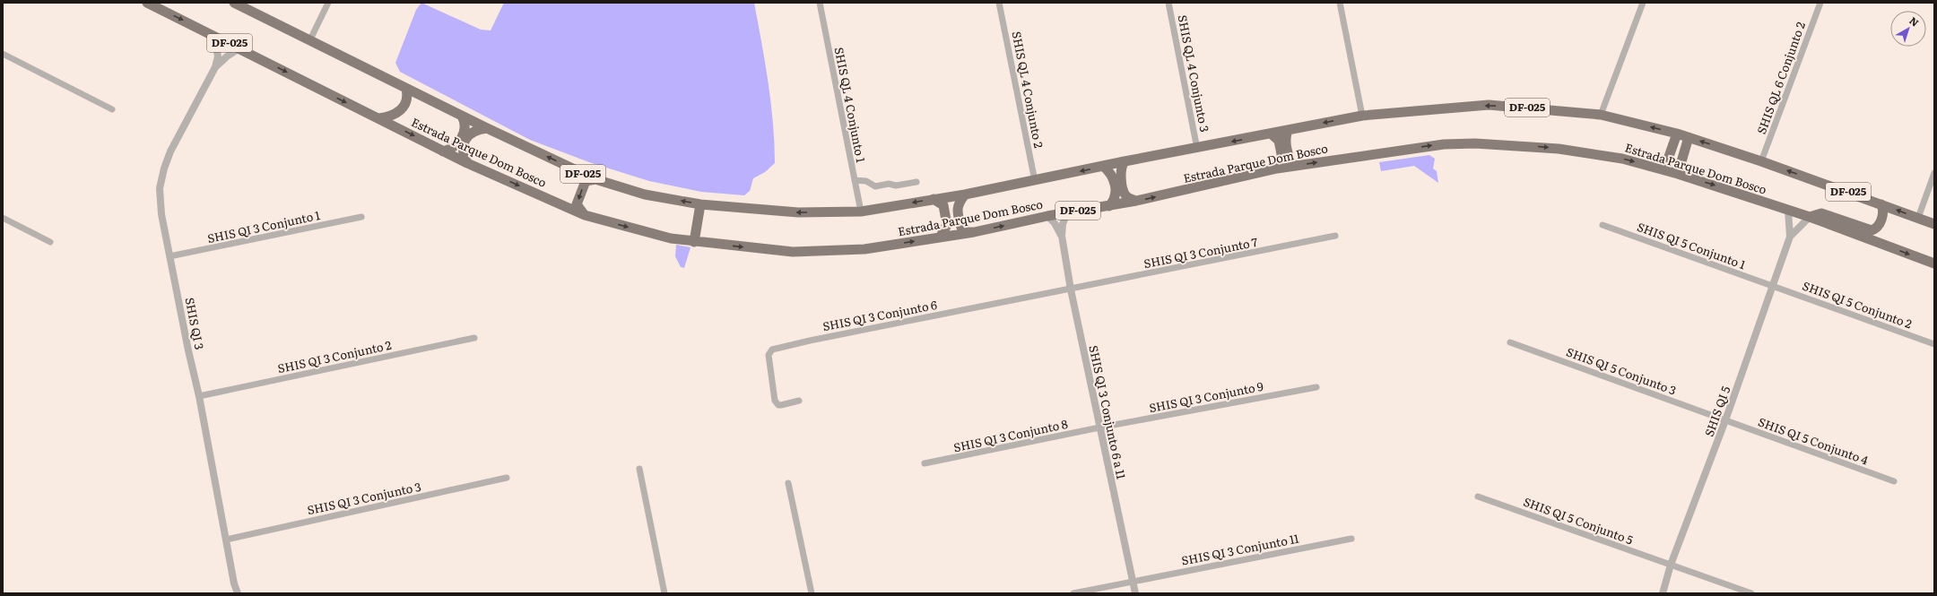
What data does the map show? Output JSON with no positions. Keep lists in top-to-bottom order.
{
  "streets": {
    "main road": ["DF-025", "Estrada Parque Dom Bosco"],
    "street": [
      "SHIS QL 4 Conjunto 3",
      "SHIS QL 6 Conjunto 2",
      "SHIS QL 4 Conjunto 2",
      "SHIS QL 4 Conjunto 1",
      "SHIS QI 3 Conjunto 1",
      "SHIS QI 5 Conjunto 1",
      "SHIS QI 3 Conjunto 7",
      "SHIS QI 5 Conjunto 2",
      "SHIS QI 3 Conjunto 6",
      "SHIS QI 3",
      "SHIS QI 3 Conjunto 2",
      "SHIS QI 5 Conjunto 3",
      "SHIS QI 3 Conjunto 9",
      "SHIS QI 5",
      "SHIS QI 3 Conjunto 6 a 11",
      "SHIS QI 3 Conjunto 8",
      "SHIS QI 5 Conjunto 4",
      "SHIS QI 3 Conjunto 3",
      "SHIS QI 5 Conjunto 5",
      "SHIS QI 3 Conjunto 11"
    ]
  },
  "crossings": [
    ["SHIS QL 4 Conjunto 3", "Estrada Parque Dom Bosco"],
    ["SHIS QL 6 Conjunto 2", "Estrada Parque Dom Bosco"],
    ["SHIS QL 4 Conjunto 2", "Estrada Parque Dom Bosco"],
    ["SHIS QL 4 Conjunto 1", "Estrada Parque Dom Bosco"],
    ["Estrada Parque Dom Bosco", "SHIS QI 3"],
    ["Estrada Parque Dom Bosco", "SHIS QI 5"],
    ["Estrada Parque Dom Bosco", "SHIS QI 3 Conjunto 6 a 11"],
    ["SHIS QI 3 Conjunto 1", "SHIS QI 3"],
    ["SHIS QI 5 Conjunto 1", "SHIS QI 5 Conjunto 2"],
    ["SHIS QI 5 Conjunto 1", "SHIS QI 5"],
    ["SHIS QI 3 Conjunto 7", "SHIS QI 3 Conjunto 6"],
    ["SHIS QI 3 Conjunto 7", "SHIS QI 3 Conjunto 6 a 11"],
    ["SHIS QI 5 Conjunto 2", "SHIS QI 5"],
    ["SHIS QI 3 Conjunto 6", "SHIS QI 3 Conjunto 6 a 11"],
    ["SHIS QI 3", "SHIS QI 3 Conjunto 2"],
    ["SHIS QI 3", "SHIS QI 3 Conjunto 3"],
    ["SHIS QI 5 Conjunto 3", "SHIS QI 5"],
    ["SHIS QI 5 Conjunto 3", "SHIS QI 5 Conjunto 4"],
    ["SHIS QI 3 Conjunto 9", "SHIS QI 3 Conjunto 6 a 11"],
    ["SHIS QI 3 Conjunto 9", "SHIS QI 3 Conjunto 8"],
    ["SHIS QI 5", "SHIS QI 5 Conjunto 4"],
    ["SHIS QI 5", "SHIS QI 5 Conjunto 5"],
    ["SHIS QI 3 Conjunto 6 a 11", "SHIS QI 3 Conjunto 8"],
    ["SHIS QI 3 Conjunto 6 a 11", "SHIS QI 3 Conjunto 11"]
  ],
  "north": "top right"
}
